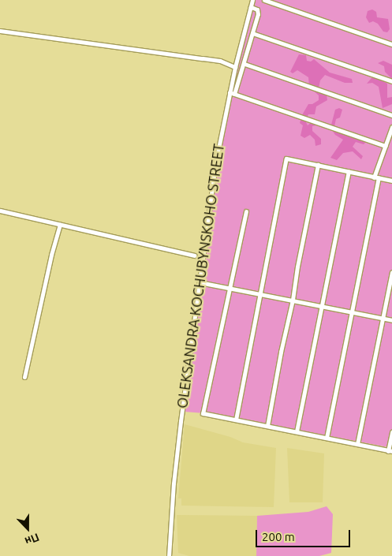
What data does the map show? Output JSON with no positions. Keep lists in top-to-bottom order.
{
  "streets": {
    "street": ["OLEKSANDRA KOCHUBYNSKOHO STREET"]
  },
  "scale_bar": "200 m",
  "north": "bottom"
}
